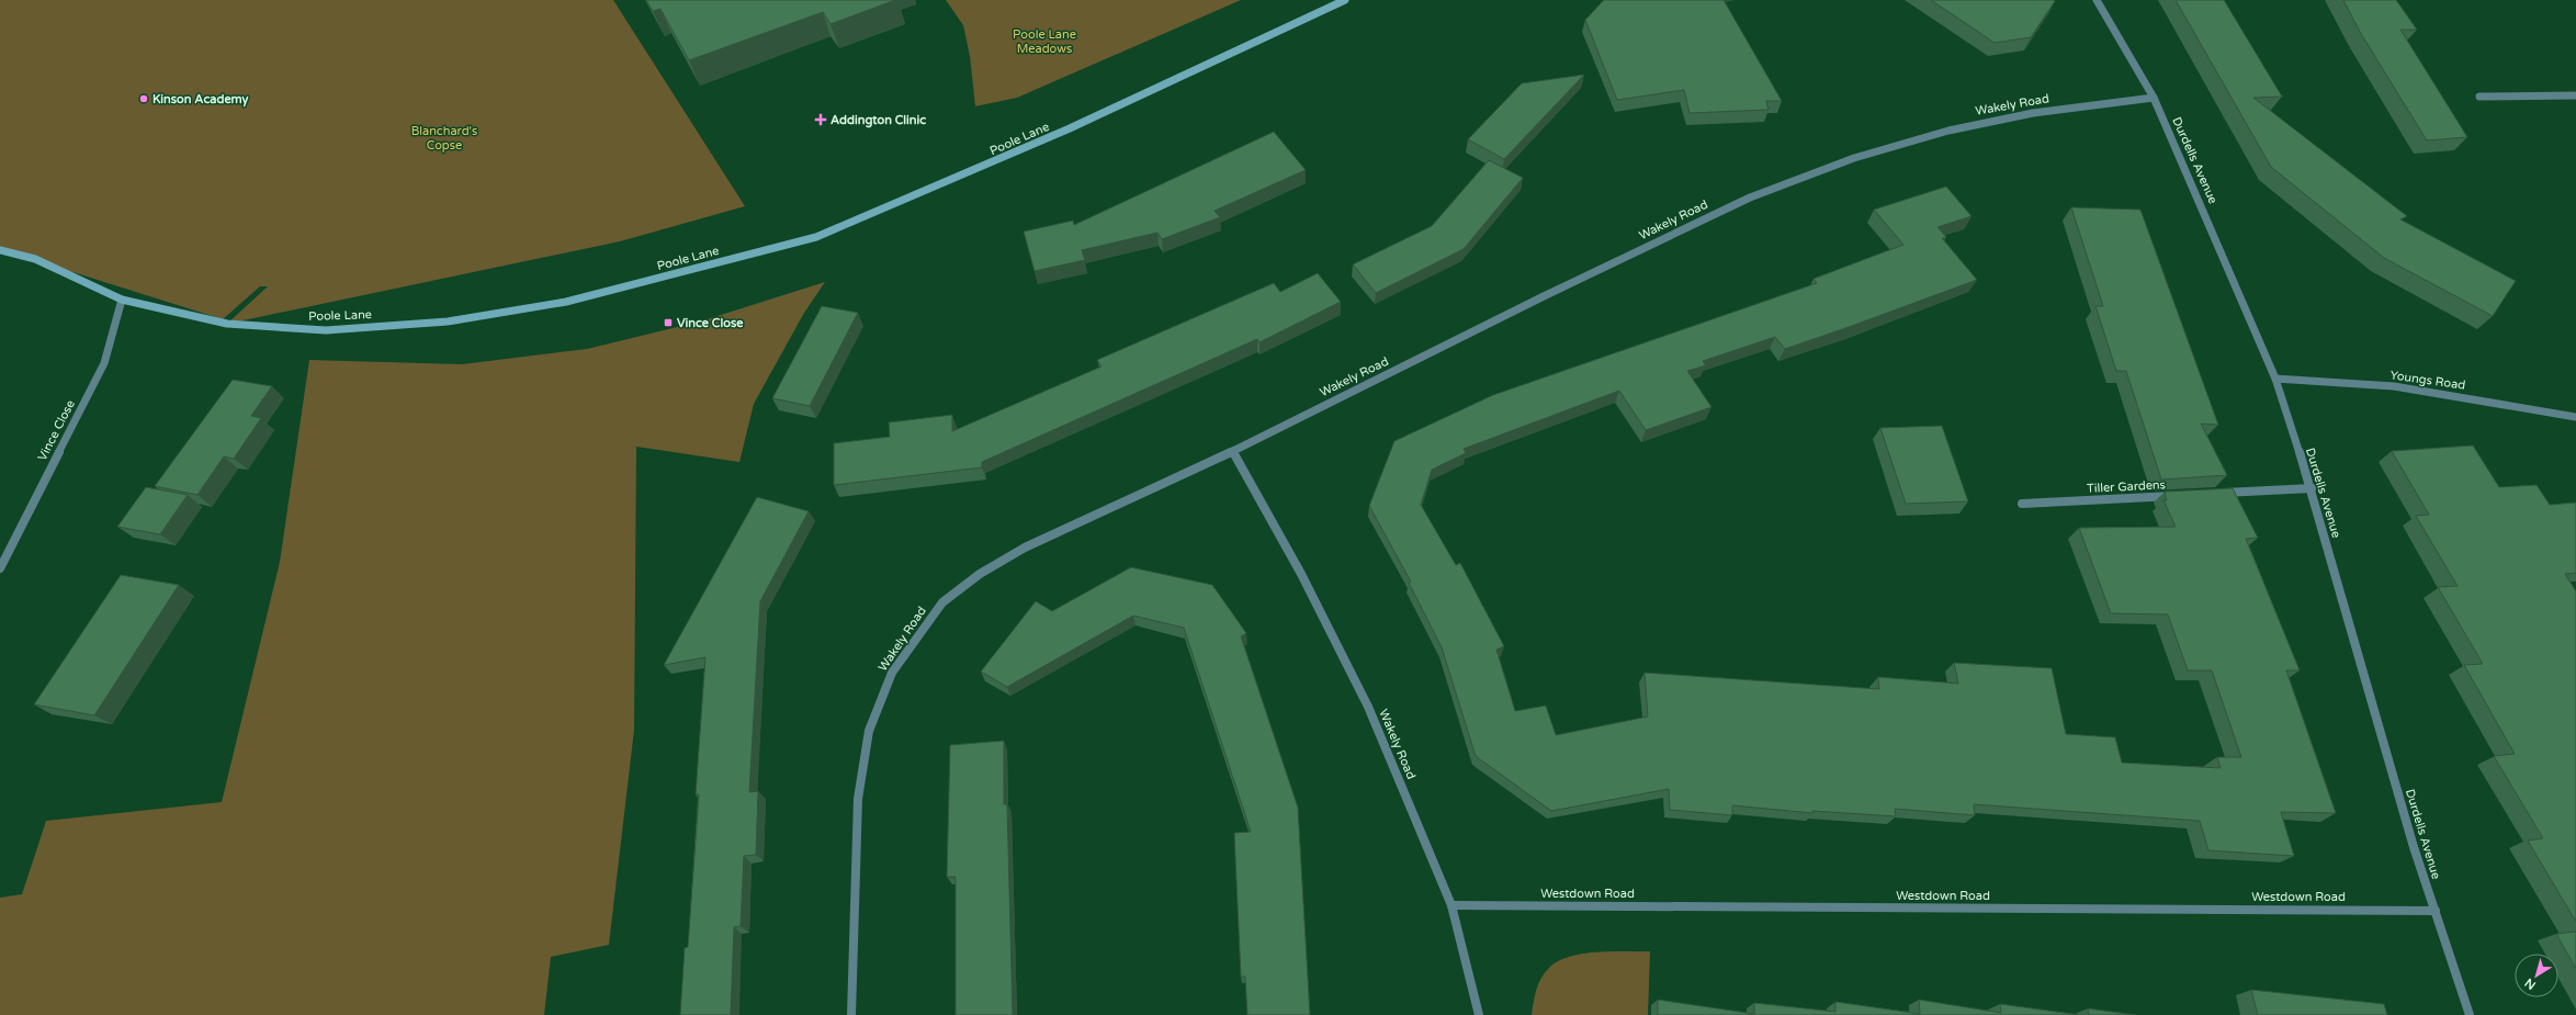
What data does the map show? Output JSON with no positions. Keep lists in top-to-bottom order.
{
  "streets": {
    "street": [
      "Wakely Road",
      "Poole Lane",
      "Durdells Avenue",
      "Youngs Road",
      "Vince Close",
      "Tiller Gardens",
      "Westdown Road"
    ]
  },
  "crossings": [
    ["Wakely Road", "Durdells Avenue"],
    ["Wakely Road", "Westdown Road"],
    ["Poole Lane", "Vince Close"],
    ["Durdells Avenue", "Youngs Road"],
    ["Durdells Avenue", "Westdown Road"]
  ],
  "parks": ["Poole Lane Meadows", "Blanchard's Copse"],
  "places": {
    "other": ["Kinson Academy"],
    "health": ["Addington Clinic"],
    "transit": ["Vince Close"]
  },
  "north": "bottom left"
}
